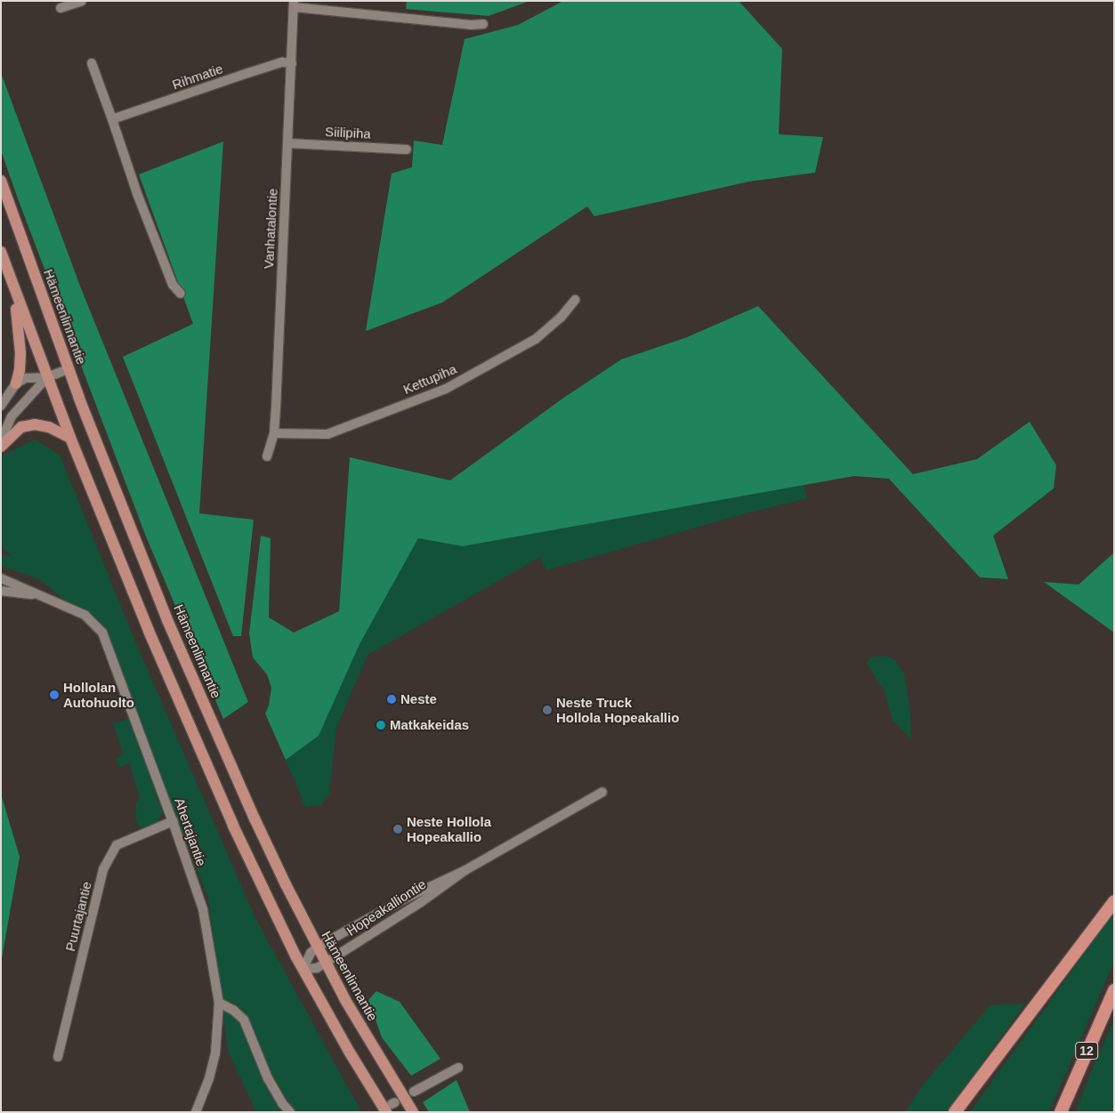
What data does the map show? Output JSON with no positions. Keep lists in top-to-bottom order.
{
  "streets": {
    "highway": ["12"],
    "main road": ["Hämeenlinnantie"],
    "street": [
      "Rihmatie",
      "Siilipiha",
      "Vanhatalontie",
      "Kettupiha",
      "Ahertajantie",
      "Hopeakalliontie",
      "Puurtajantie"
    ]
  },
  "crossings": [
    ["Rihmatie", "Vanhatalontie"],
    ["Siilipiha", "Vanhatalontie"],
    ["Vanhatalontie", "Kettupiha"],
    ["Hämeenlinnantie", "Hopeakalliontie"],
    ["Ahertajantie", "Puurtajantie"]
  ],
  "places": [
    "Hollolan Autohuolto",
    "Neste",
    "Neste Truck Hollola Hopeakallio",
    "Matkakeidas",
    "Neste Hollola Hopeakallio"
  ]
}
